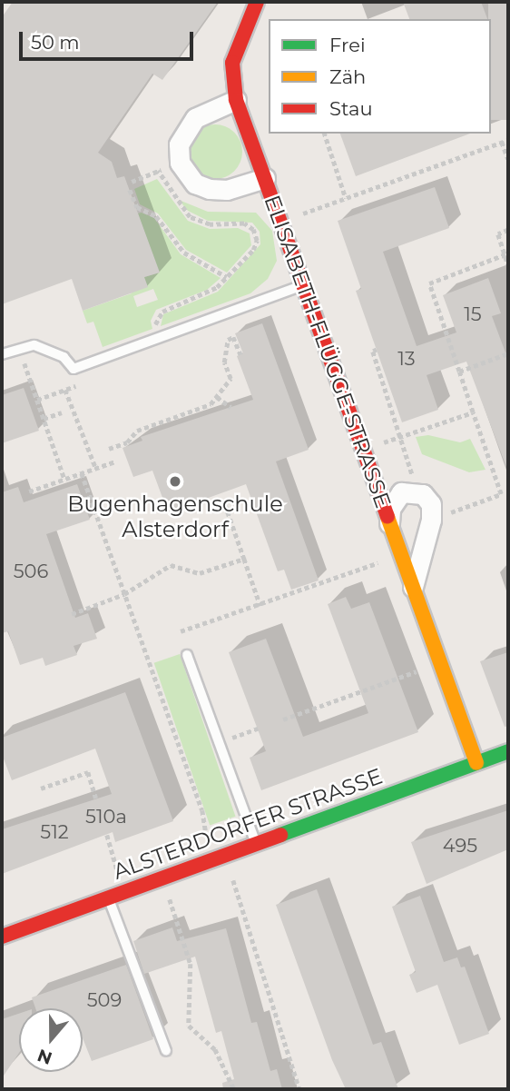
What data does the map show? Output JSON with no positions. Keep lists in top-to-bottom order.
{
  "streets": {
    "street": ["ELISABETH-FLÜGGE-STRASSE", "ALSTERDORFER STRASSE"]
  },
  "crossings": [
    ["ELISABETH-FLÜGGE-STRASSE", "ALSTERDORFER STRASSE"]
  ],
  "places": ["Bugenhagenschule Alsterdorf"],
  "house_numbers": [
    "15",
    "13",
    "506",
    "510a",
    "512",
    "495",
    "509"
  ],
  "legend": ["Frei", "Zäh", "Stau"],
  "scale_bar": "50 m",
  "north": "bottom"
}
